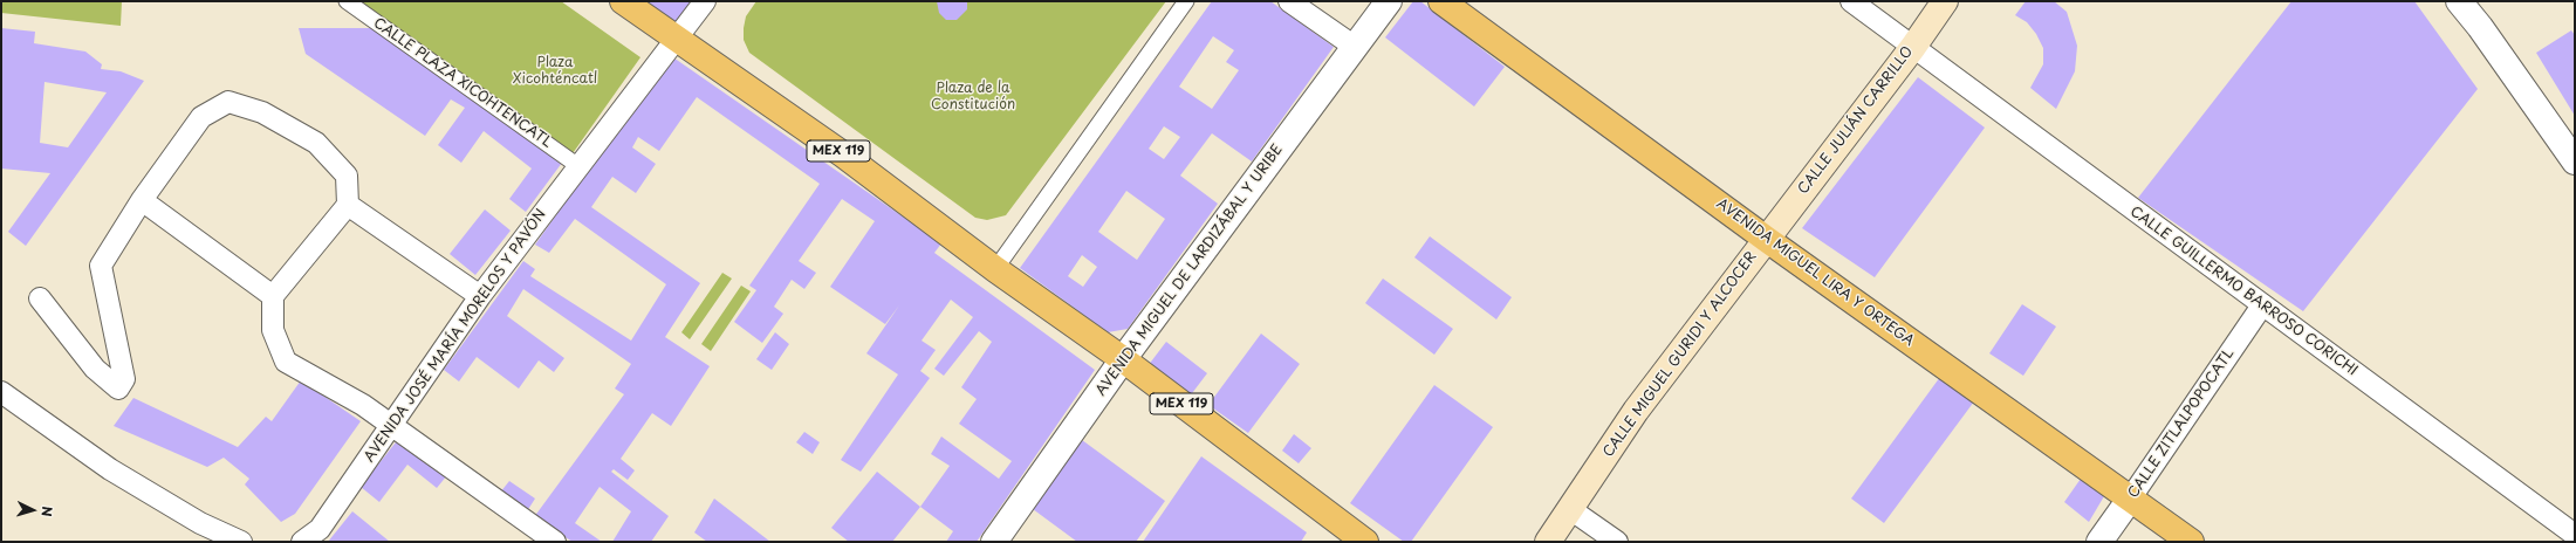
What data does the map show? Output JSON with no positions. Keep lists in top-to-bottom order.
{
  "streets": {
    "main road": [
      "CALLE JULIÁN CARRILLO",
      "MEX 119",
      "AVENIDA MIGUEL LIRA Y ORTEGA",
      "CALLE MIGUEL GURIDI Y ALCOCER"
    ],
    "street": [
      "CALLE PLAZA XICOHTENCATL",
      "AVENIDA MIGUEL DE LARDIZÁBAL Y URIBE",
      "CALLE GUILLERMO BARROSO CORICHI",
      "AVENIDA JOSÉ MARÍA MORELOS Y PAVÓN",
      "CALLE ZITLALPOPOCATL"
    ]
  },
  "crossings": [
    ["CALLE PLAZA XICOHTENCATL", "AVENIDA JOSÉ MARÍA MORELOS Y PAVÓN"],
    ["CALLE JULIÁN CARRILLO", "AVENIDA MIGUEL LIRA Y ORTEGA"],
    ["CALLE JULIÁN CARRILLO", "CALLE GUILLERMO BARROSO CORICHI"],
    ["CALLE JULIÁN CARRILLO", "CALLE MIGUEL GURIDI Y ALCOCER"],
    ["MEX 119", "AVENIDA MIGUEL DE LARDIZÁBAL Y URIBE"],
    ["MEX 119", "AVENIDA JOSÉ MARÍA MORELOS Y PAVÓN"],
    ["AVENIDA MIGUEL LIRA Y ORTEGA", "CALLE MIGUEL GURIDI Y ALCOCER"],
    ["AVENIDA MIGUEL LIRA Y ORTEGA", "CALLE ZITLALPOPOCATL"],
    ["CALLE GUILLERMO BARROSO CORICHI", "CALLE ZITLALPOPOCATL"]
  ],
  "parks": ["Plaza Xicohténcatl", "Plaza de la Constitución"],
  "north": "right"
}
